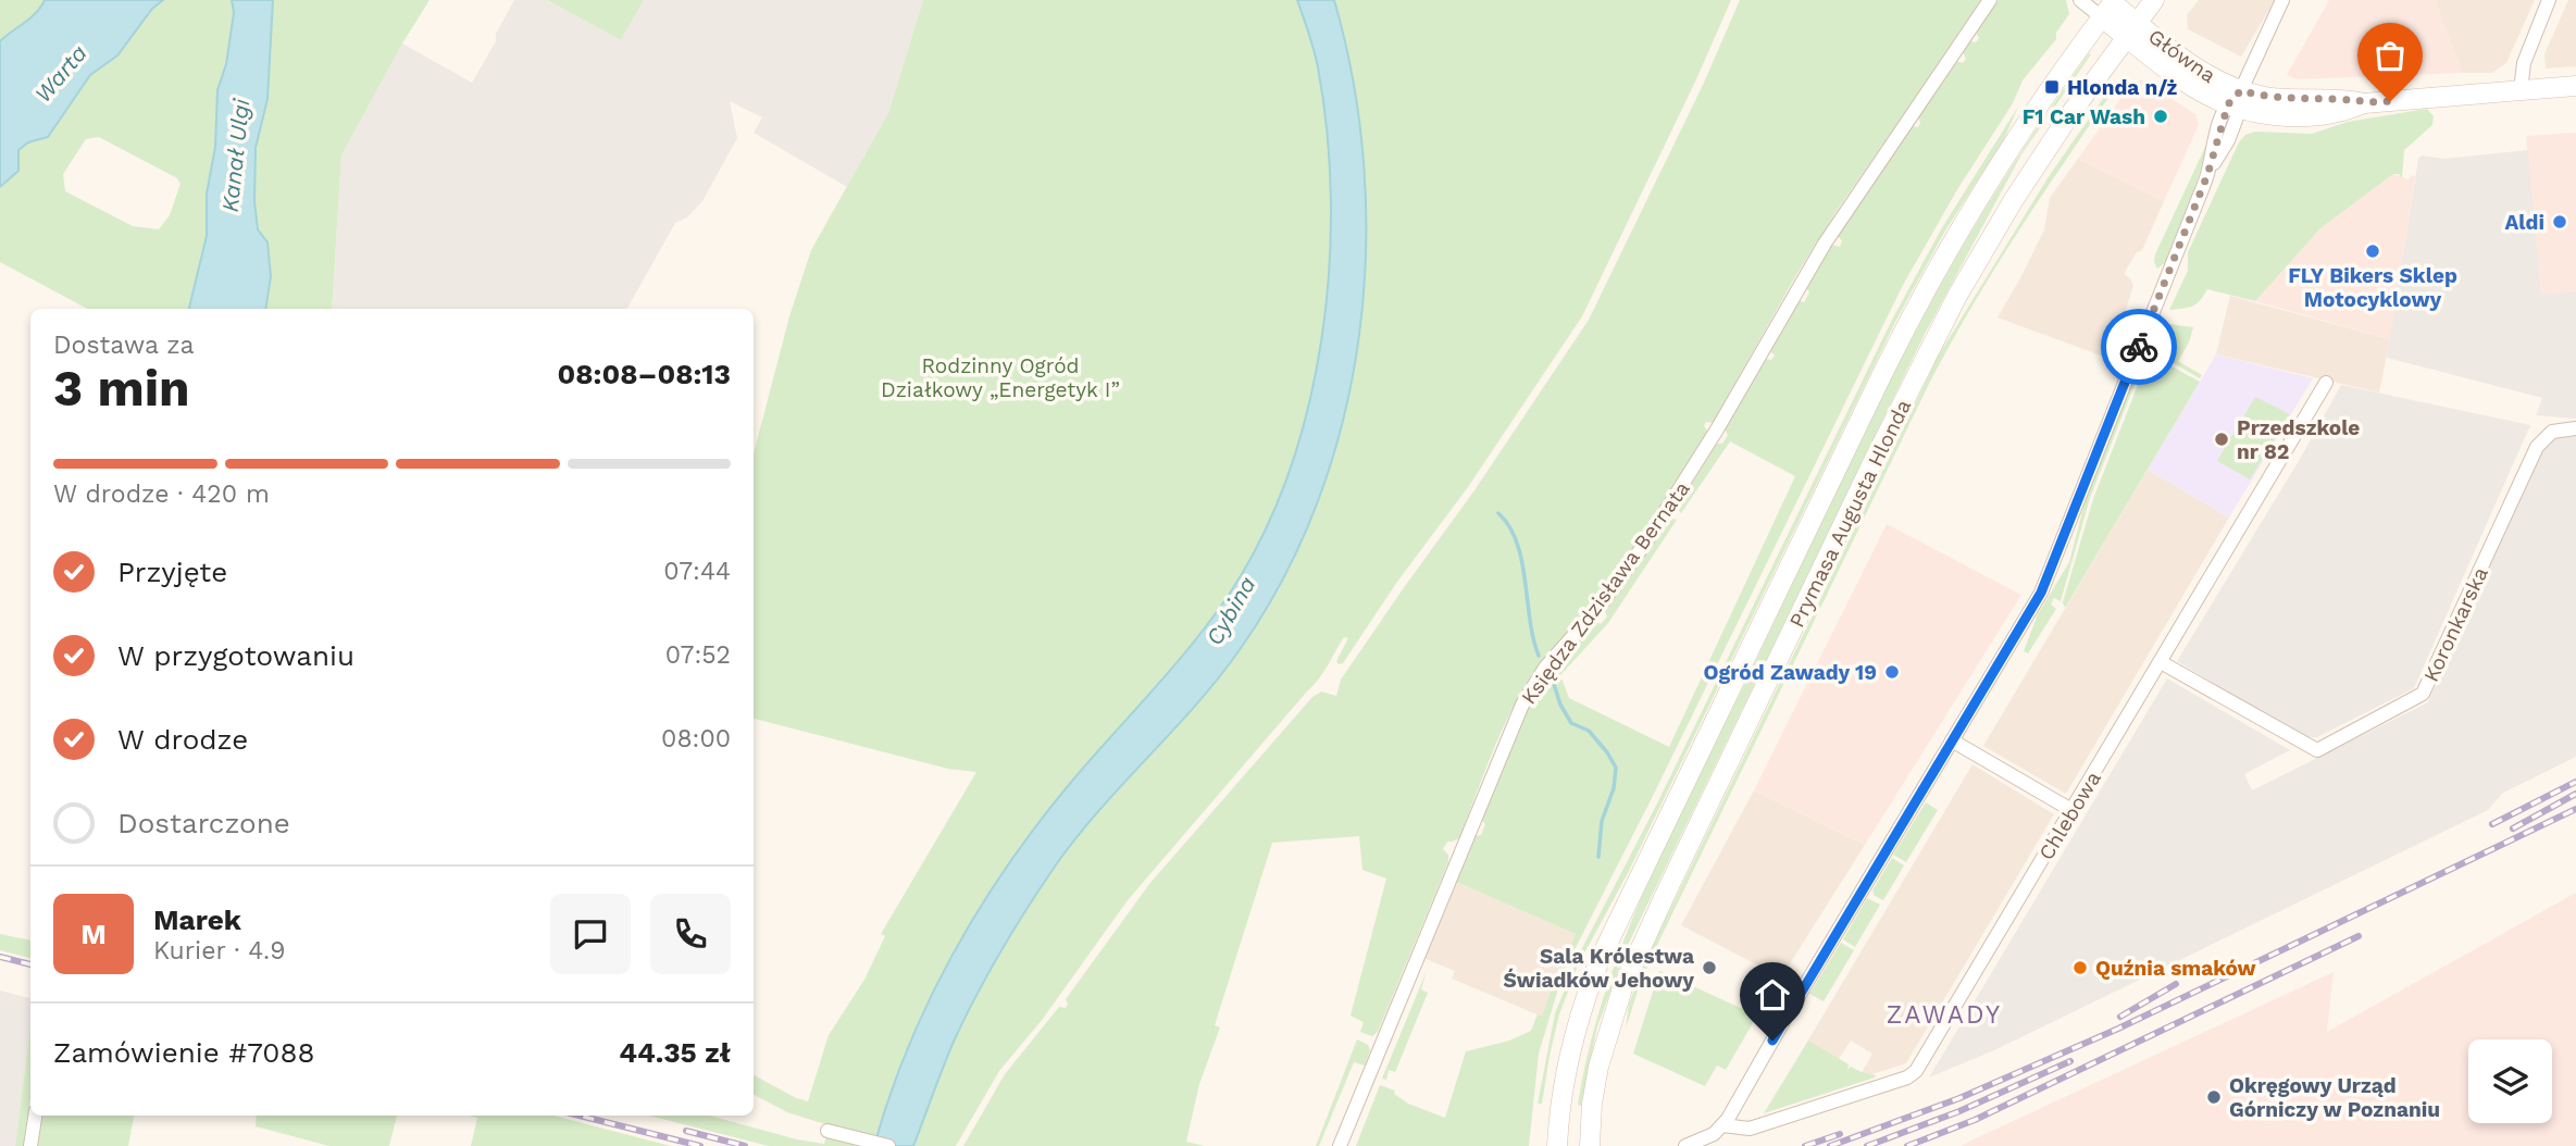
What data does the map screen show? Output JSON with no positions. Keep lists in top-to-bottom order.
{
  "streets": {
    "main road": ["Główna", "Prymasa Augusta Hlonda"],
    "street": ["Księdza Zdzisława Bernata", "Koronkarska", "Chlebowa"]
  },
  "crossings": [
    ["Główna", "Prymasa Augusta Hlonda"],
    ["Koronkarska", "Chlebowa"]
  ],
  "districts": ["ZAWADY"],
  "water": ["Warta", "Kanał Ulgi", "Cybina"],
  "parks": ["Rodzinny Ogród Działkowy „Energetyk I”"],
  "places": {
    "transit": ["Hlonda n/ż"],
    "other": [
      "F1 Car Wash",
      "Aldi",
      "FLY Bikers Sklep Motocyklowy",
      "Przedszkole nr 82",
      "Ogród Zawady 19",
      "Sala Królestwa Świadków Jehowy",
      "Quźnia smaków",
      "Okręgowy Urząd Górniczy w Poznaniu"
    ]
  },
  "page": {
    "heading": ["3 min", "Dostawa za", "08:08–08:13"],
    "panel": [
      "Marek",
      "Kurier · 4.9",
      "Zamówienie #7088",
      "44.35 zł"
    ],
    "bar": "W drodze · 420 m",
    "list": [
      ["Przyjęte", "07:44"],
      ["W przygotowaniu", "07:52"],
      ["W drodze", "08:00"],
      "Dostarczone"
    ],
    "round": "M"
  }
}
